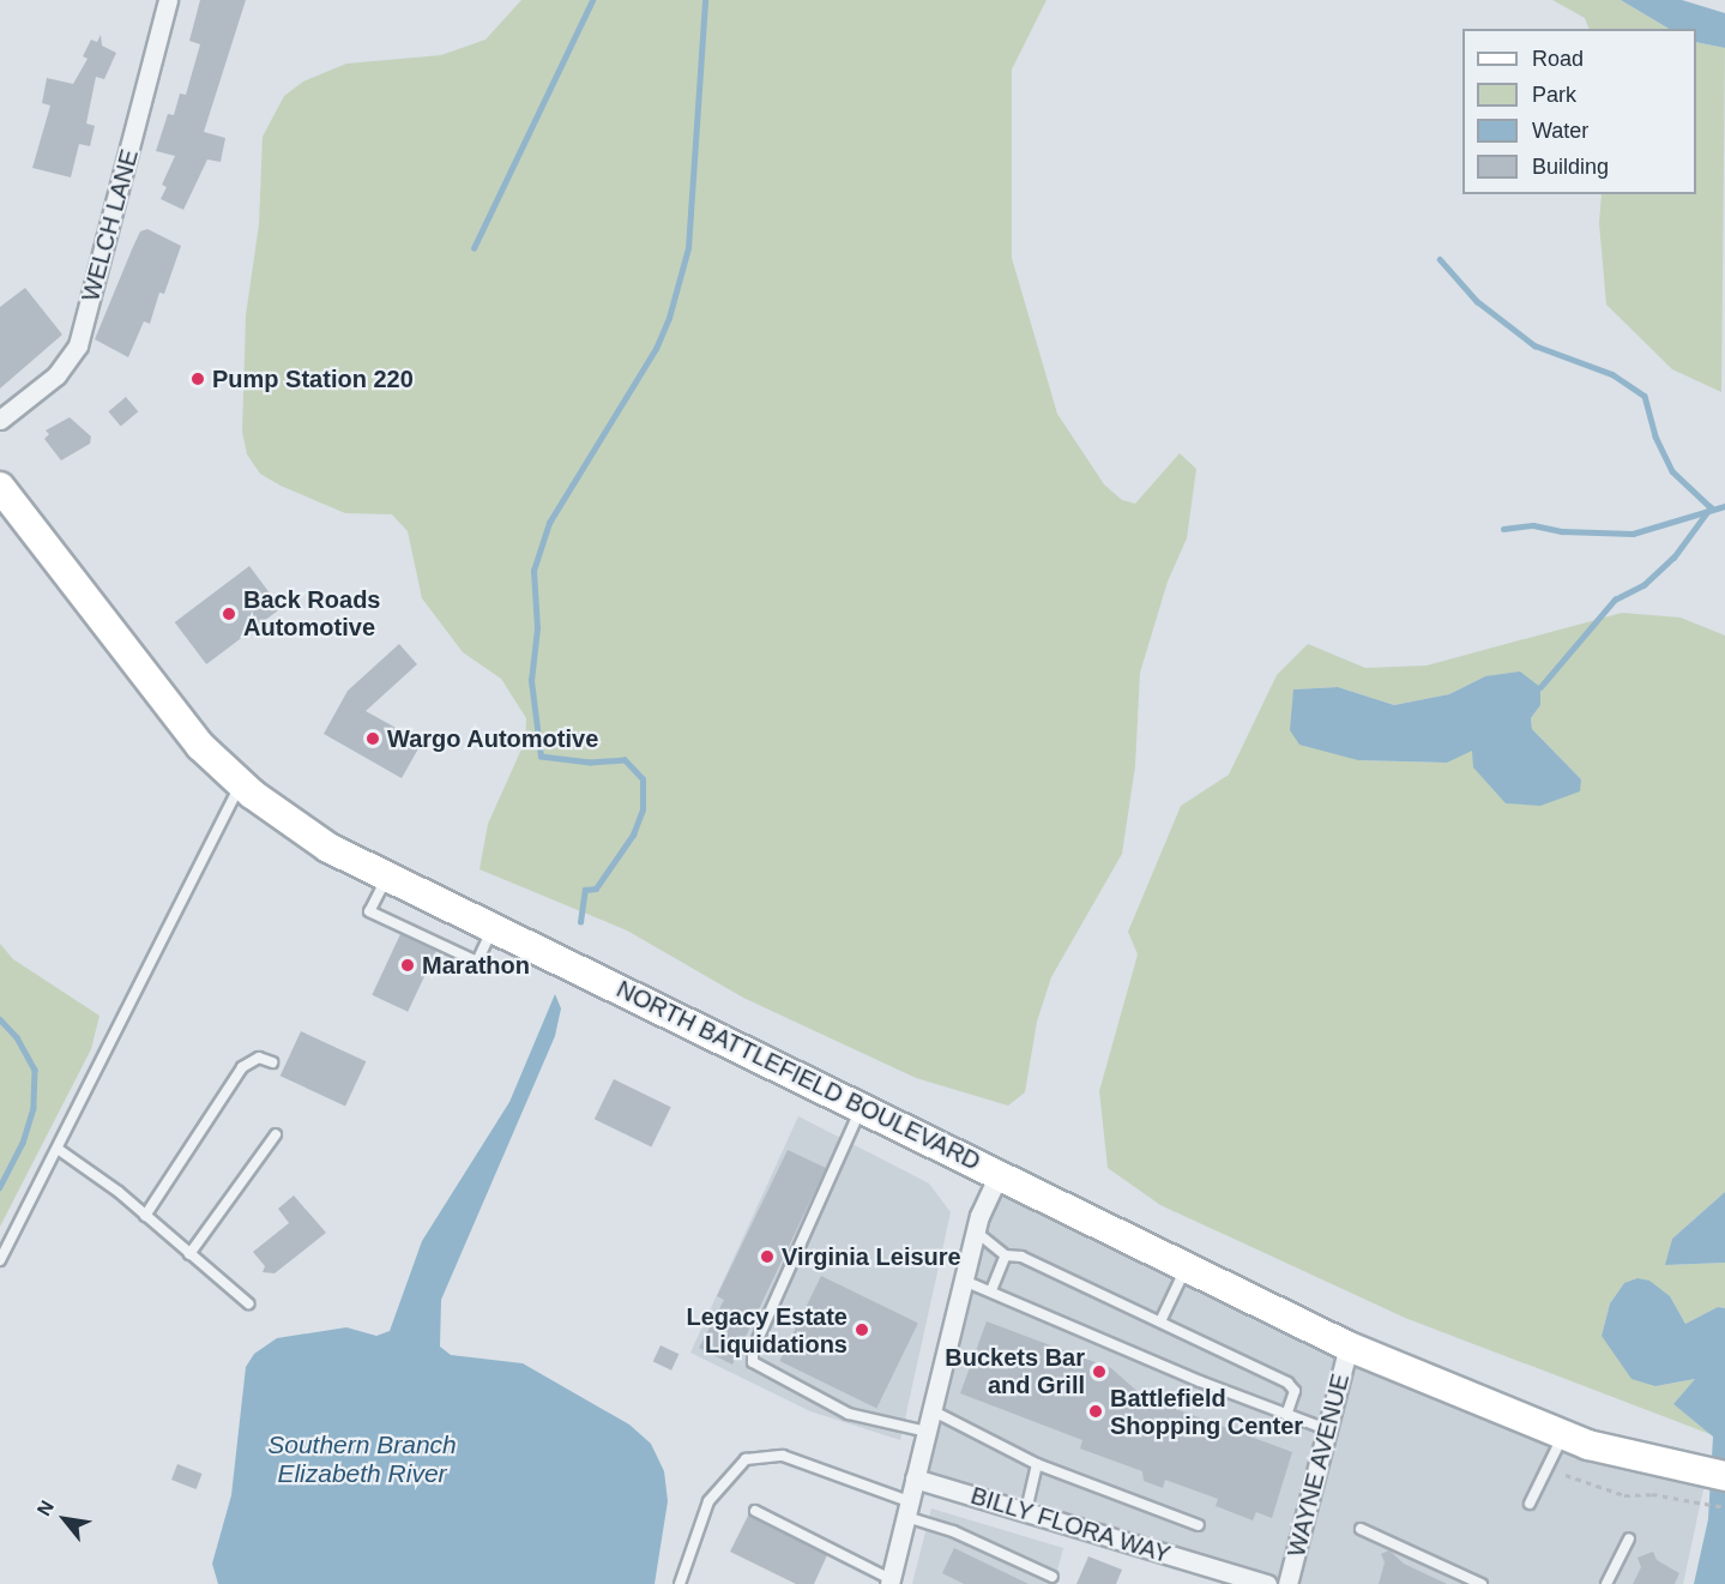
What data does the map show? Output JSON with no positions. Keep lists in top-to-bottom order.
{
  "streets": {
    "main road": ["NORTH BATTLEFIELD BOULEVARD"],
    "street": ["WELCH LANE", "WAYNE AVENUE", "BILLY FLORA WAY"]
  },
  "crossings": [
    ["NORTH BATTLEFIELD BOULEVARD", "WAYNE AVENUE"]
  ],
  "water": ["Southern Branch Elizabeth River"],
  "places": [
    "Pump Station 220",
    "Back Roads Automotive",
    "Wargo Automotive",
    "Marathon",
    "Virginia Leisure",
    "Legacy Estate Liquidations",
    "Buckets Bar and Grill",
    "Battlefield Shopping Center"
  ],
  "legend": [
    "Road",
    "Park",
    "Water",
    "Building"
  ],
  "north": "top left"
}
